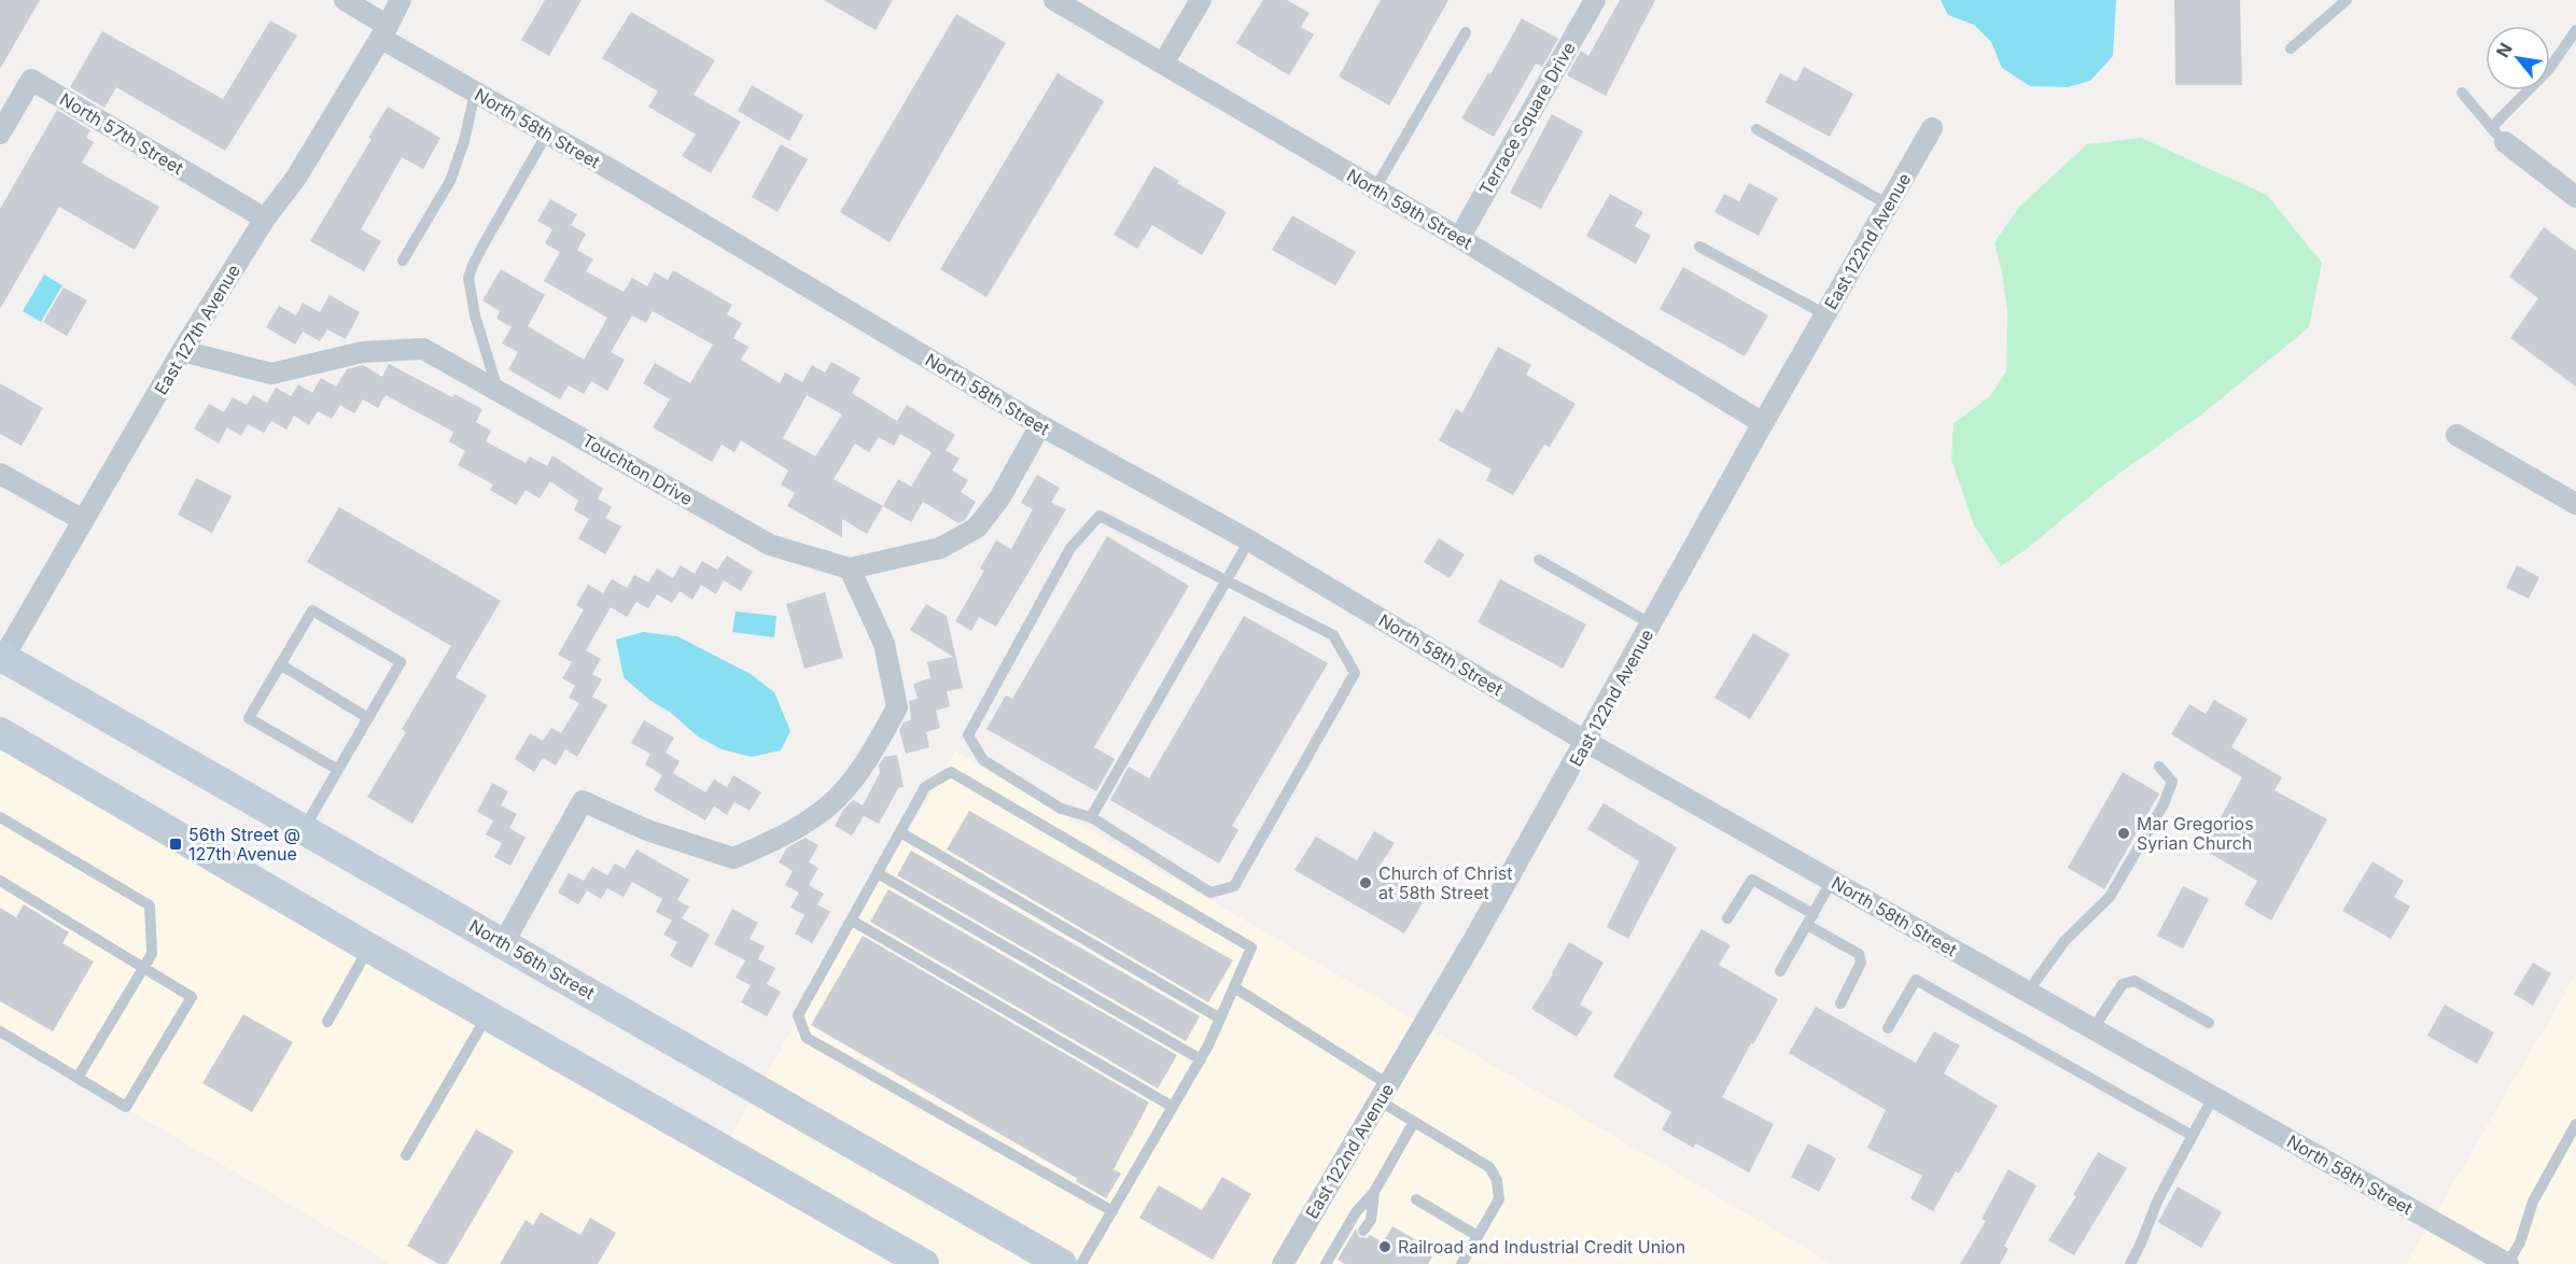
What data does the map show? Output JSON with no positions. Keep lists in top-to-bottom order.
{
  "streets": {
    "main road": ["North 56th Street"],
    "street": [
      "Terrace Square Drive",
      "North 58th Street",
      "North 57th Street",
      "North 59th Street",
      "East 122nd Avenue",
      "East 127th Avenue",
      "Touchton Drive"
    ]
  },
  "crossings": [
    ["Terrace Square Drive", "North 59th Street"],
    ["North 58th Street", "East 122nd Avenue"],
    ["North 58th Street", "East 127th Avenue"],
    ["North 58th Street", "Touchton Drive"],
    ["North 57th Street", "East 127th Avenue"],
    ["North 59th Street", "East 122nd Avenue"],
    ["East 127th Avenue", "Touchton Drive"],
    ["East 127th Avenue", "North 56th Street"]
  ],
  "places": {
    "other": ["Mar Gregorios Syrian Church", "Church of Christ at 58th Street", "Railroad and Industrial Credit Union"],
    "transit": ["56th Street @ 127th Avenue"]
  },
  "north": "top left"
}
